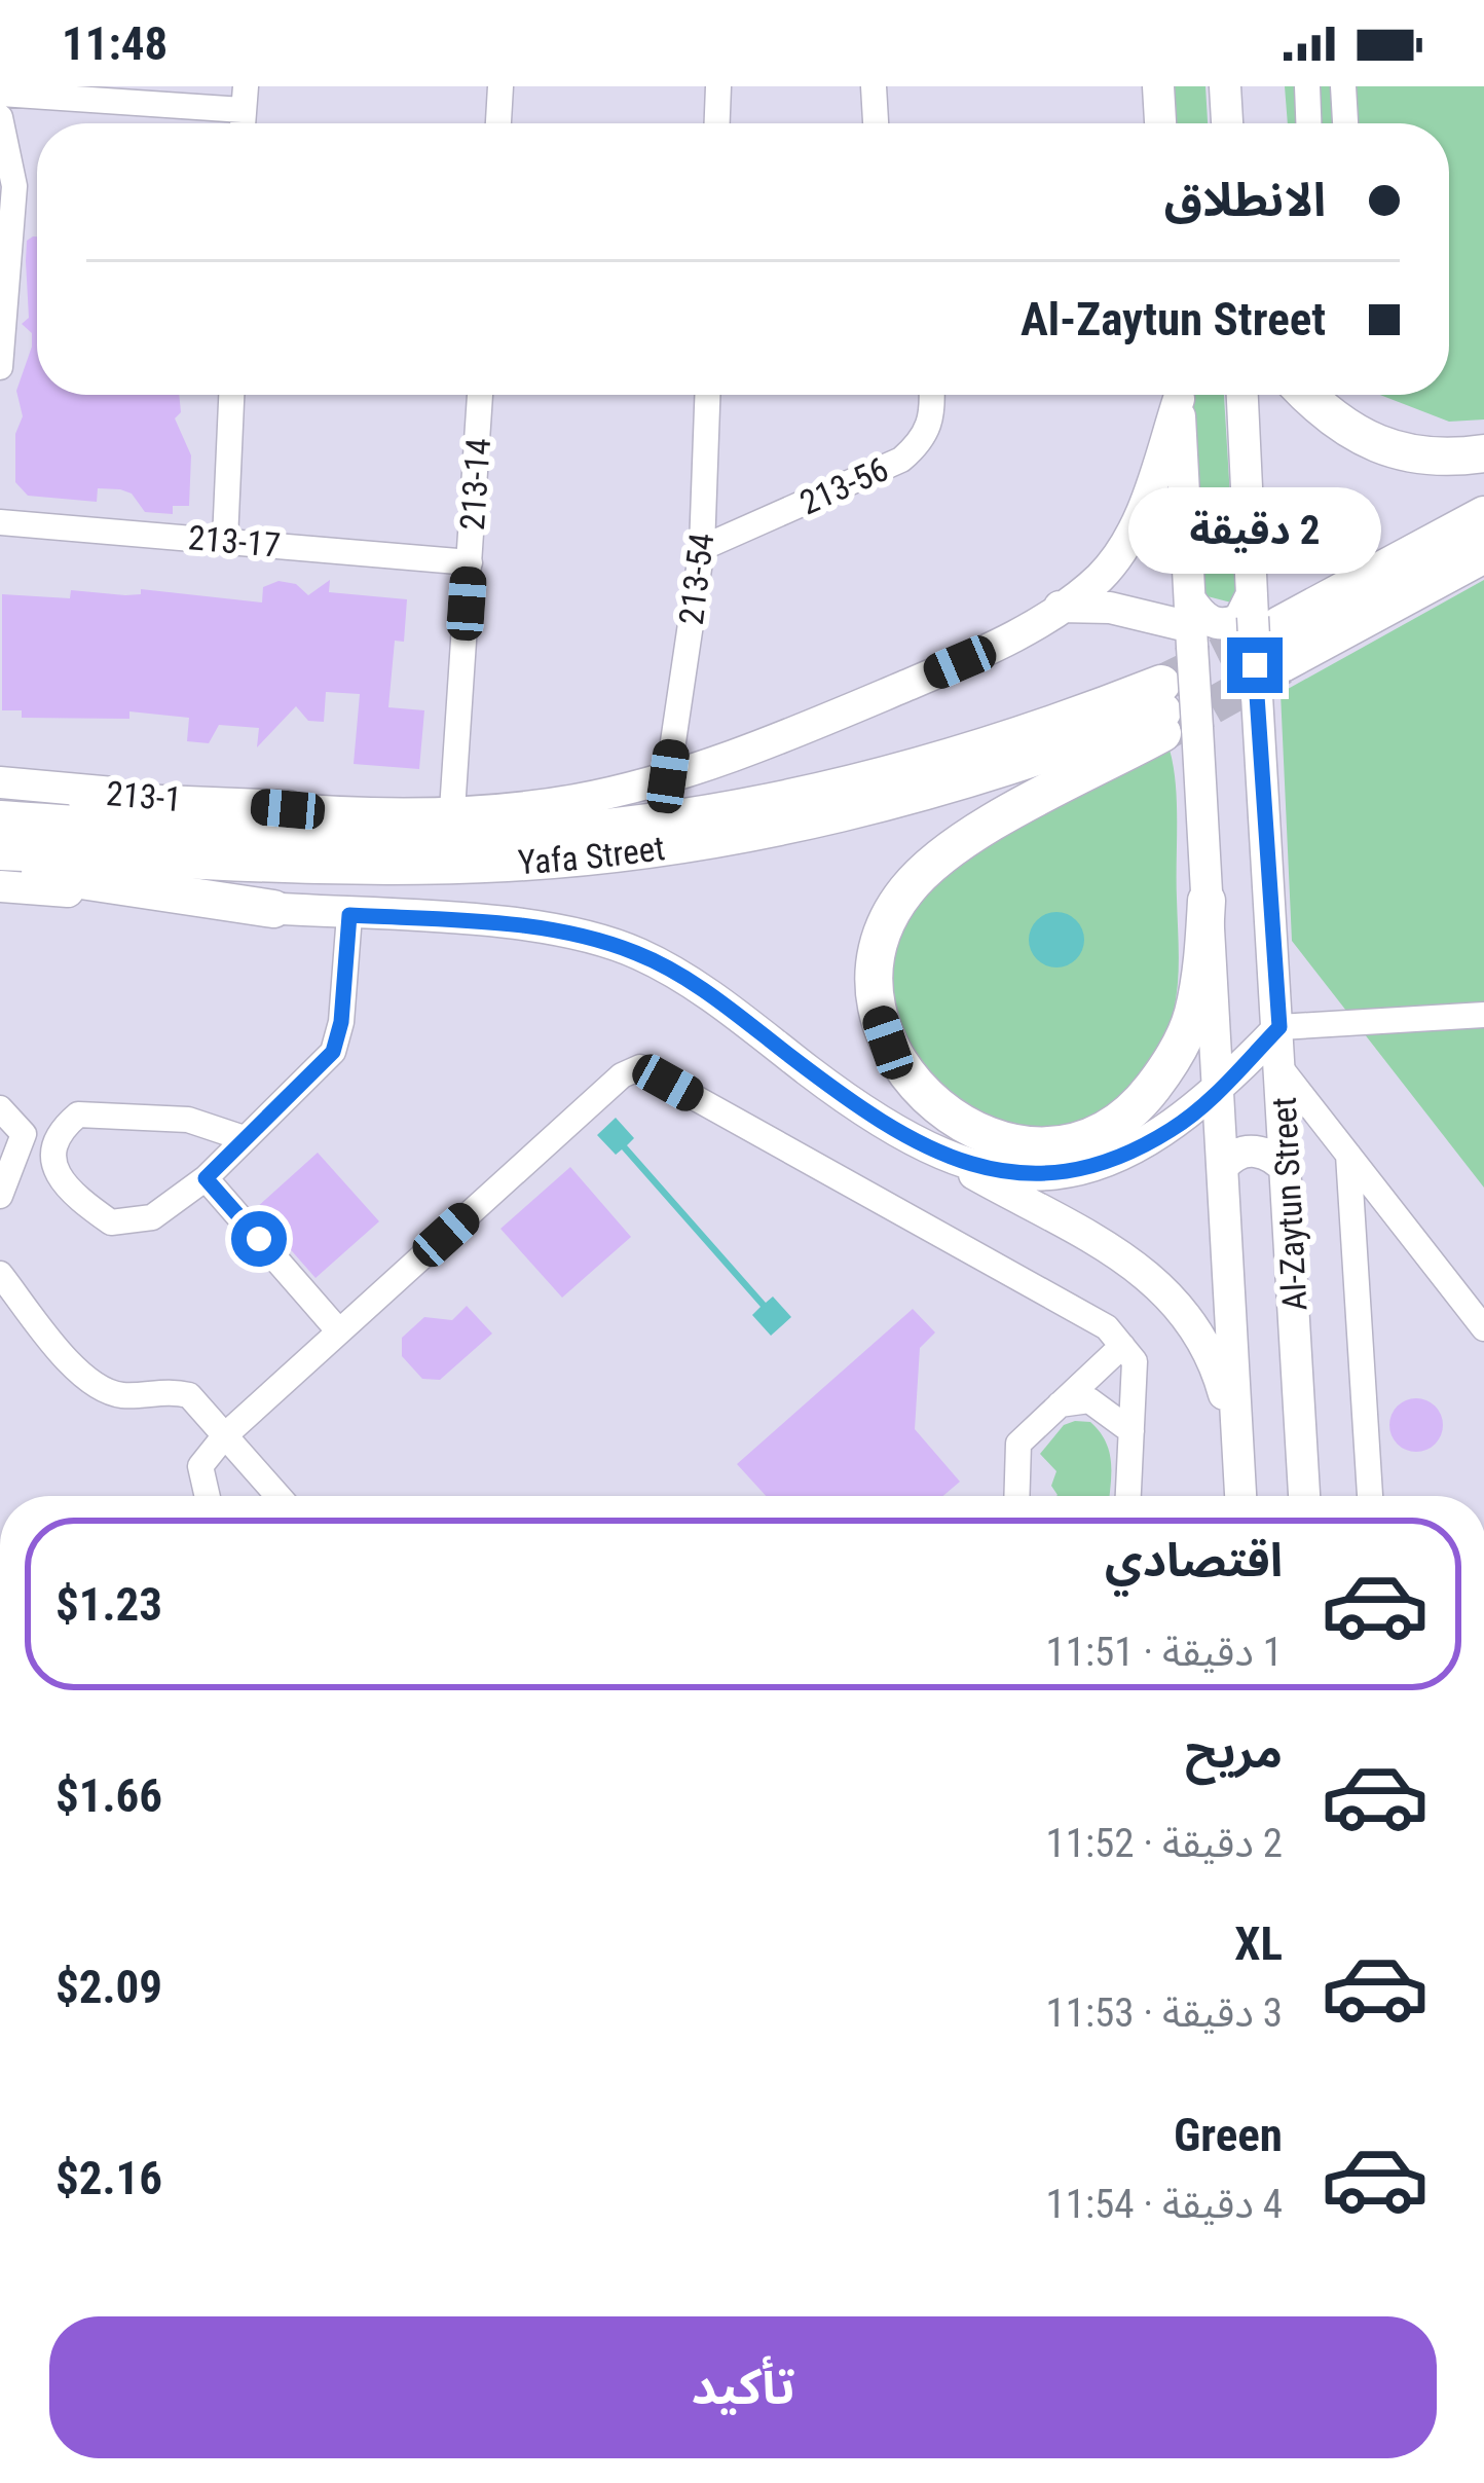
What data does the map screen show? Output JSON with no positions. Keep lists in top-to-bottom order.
{
  "streets": {
    "highway": ["Yafa Street"],
    "main road": ["213-1", "Al-Zaytun Street"],
    "street": [
      "213-14",
      "213-56",
      "213-17",
      "213-54"
    ]
  },
  "crossings": [
    ["213-14", "213-17"],
    ["213-14", "213-1"],
    ["213-56", "213-54"],
    ["213-54", "213-1"],
    ["Yafa Street", "Al-Zaytun Street"]
  ],
  "page": {
    "status": "11:48",
    "banner": ["الانطلاق", "Al-Zaytun Street"],
    "bubble": "2 دقيقة",
    "list": [
      {
        "name": "اقتصادي",
        "note": "1 دقيقة · 11:51",
        "value": "$1.23"
      },
      {
        "name": "مريح",
        "note": "2 دقيقة · 11:52",
        "value": "$1.66"
      },
      {
        "name": "XL",
        "note": "3 دقيقة · 11:53",
        "value": "$2.09"
      },
      {
        "name": "Green",
        "note": "4 دقيقة · 11:54",
        "value": "$2.16"
      }
    ],
    "buttons": "تأكيد"
  }
}
